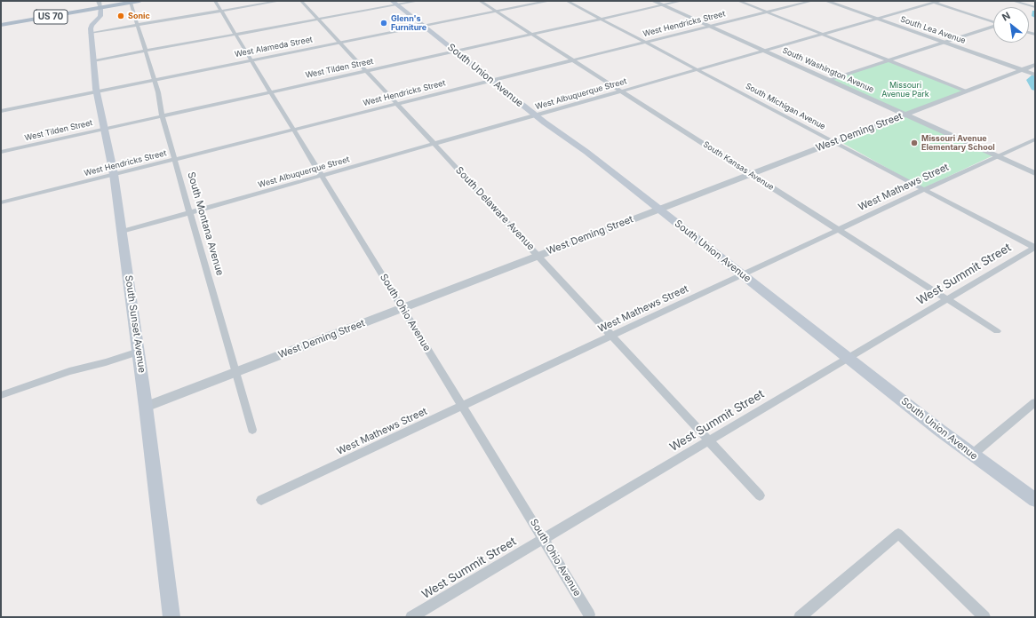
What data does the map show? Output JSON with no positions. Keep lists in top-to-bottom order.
{
  "streets": {
    "main road": ["US 70", "South Union Avenue", "South Sunset Avenue"],
    "street": [
      "West Hendricks Street",
      "South Lea Avenue",
      "West Alameda Street",
      "West Tilden Street",
      "South Washington Avenue",
      "West Albuquerque Street",
      "South Michigan Avenue",
      "West Deming Street",
      "South Kansas Avenue",
      "West Mathews Street",
      "South Delaware Avenue",
      "South Montana Avenue",
      "West Summit Street",
      "South Ohio Avenue"
    ]
  },
  "crossings": [
    ["US 70", "South Montana Avenue"],
    ["West Hendricks Street", "South Washington Avenue"],
    ["West Hendricks Street", "South Union Avenue"],
    ["West Hendricks Street", "South Michigan Avenue"],
    ["West Hendricks Street", "South Kansas Avenue"],
    ["West Hendricks Street", "South Delaware Avenue"],
    ["West Hendricks Street", "South Montana Avenue"],
    ["West Hendricks Street", "South Ohio Avenue"],
    ["West Hendricks Street", "South Sunset Avenue"],
    ["South Lea Avenue", "West Albuquerque Street"],
    ["South Lea Avenue", "West Deming Street"],
    ["West Alameda Street", "South Union Avenue"],
    ["West Alameda Street", "South Kansas Avenue"],
    ["West Alameda Street", "South Delaware Avenue"],
    ["West Alameda Street", "South Montana Avenue"],
    ["West Alameda Street", "South Ohio Avenue"],
    ["West Alameda Street", "South Sunset Avenue"],
    ["West Tilden Street", "South Washington Avenue"],
    ["West Tilden Street", "South Union Avenue"],
    ["West Tilden Street", "South Michigan Avenue"],
    ["West Tilden Street", "South Kansas Avenue"],
    ["West Tilden Street", "South Delaware Avenue"],
    ["West Tilden Street", "South Montana Avenue"],
    ["West Tilden Street", "South Ohio Avenue"],
    ["West Tilden Street", "South Sunset Avenue"],
    ["South Washington Avenue", "West Albuquerque Street"],
    ["South Washington Avenue", "West Deming Street"],
    ["South Washington Avenue", "West Mathews Street"],
    ["South Union Avenue", "West Albuquerque Street"],
    ["South Union Avenue", "West Deming Street"],
    ["South Union Avenue", "West Mathews Street"],
    ["South Union Avenue", "West Summit Street"],
    ["West Albuquerque Street", "South Michigan Avenue"],
    ["West Albuquerque Street", "South Kansas Avenue"],
    ["West Albuquerque Street", "South Delaware Avenue"],
    ["West Albuquerque Street", "South Montana Avenue"],
    ["West Albuquerque Street", "South Ohio Avenue"],
    ["West Albuquerque Street", "South Sunset Avenue"],
    ["South Michigan Avenue", "West Deming Street"],
    ["South Michigan Avenue", "West Mathews Street"],
    ["South Michigan Avenue", "West Summit Street"],
    ["West Deming Street", "South Kansas Avenue"],
    ["West Deming Street", "South Delaware Avenue"],
    ["West Deming Street", "South Montana Avenue"],
    ["West Deming Street", "South Ohio Avenue"],
    ["West Deming Street", "South Sunset Avenue"],
    ["South Kansas Avenue", "West Mathews Street"],
    ["South Kansas Avenue", "West Summit Street"],
    ["West Mathews Street", "South Delaware Avenue"],
    ["West Mathews Street", "South Ohio Avenue"],
    ["South Delaware Avenue", "West Summit Street"],
    ["West Summit Street", "South Ohio Avenue"]
  ],
  "parks": ["Missouri Avenue Park"],
  "places": ["Sonic", "Glenn's Furniture", "Missouri Avenue Elementary School"],
  "north": "top left"
}
